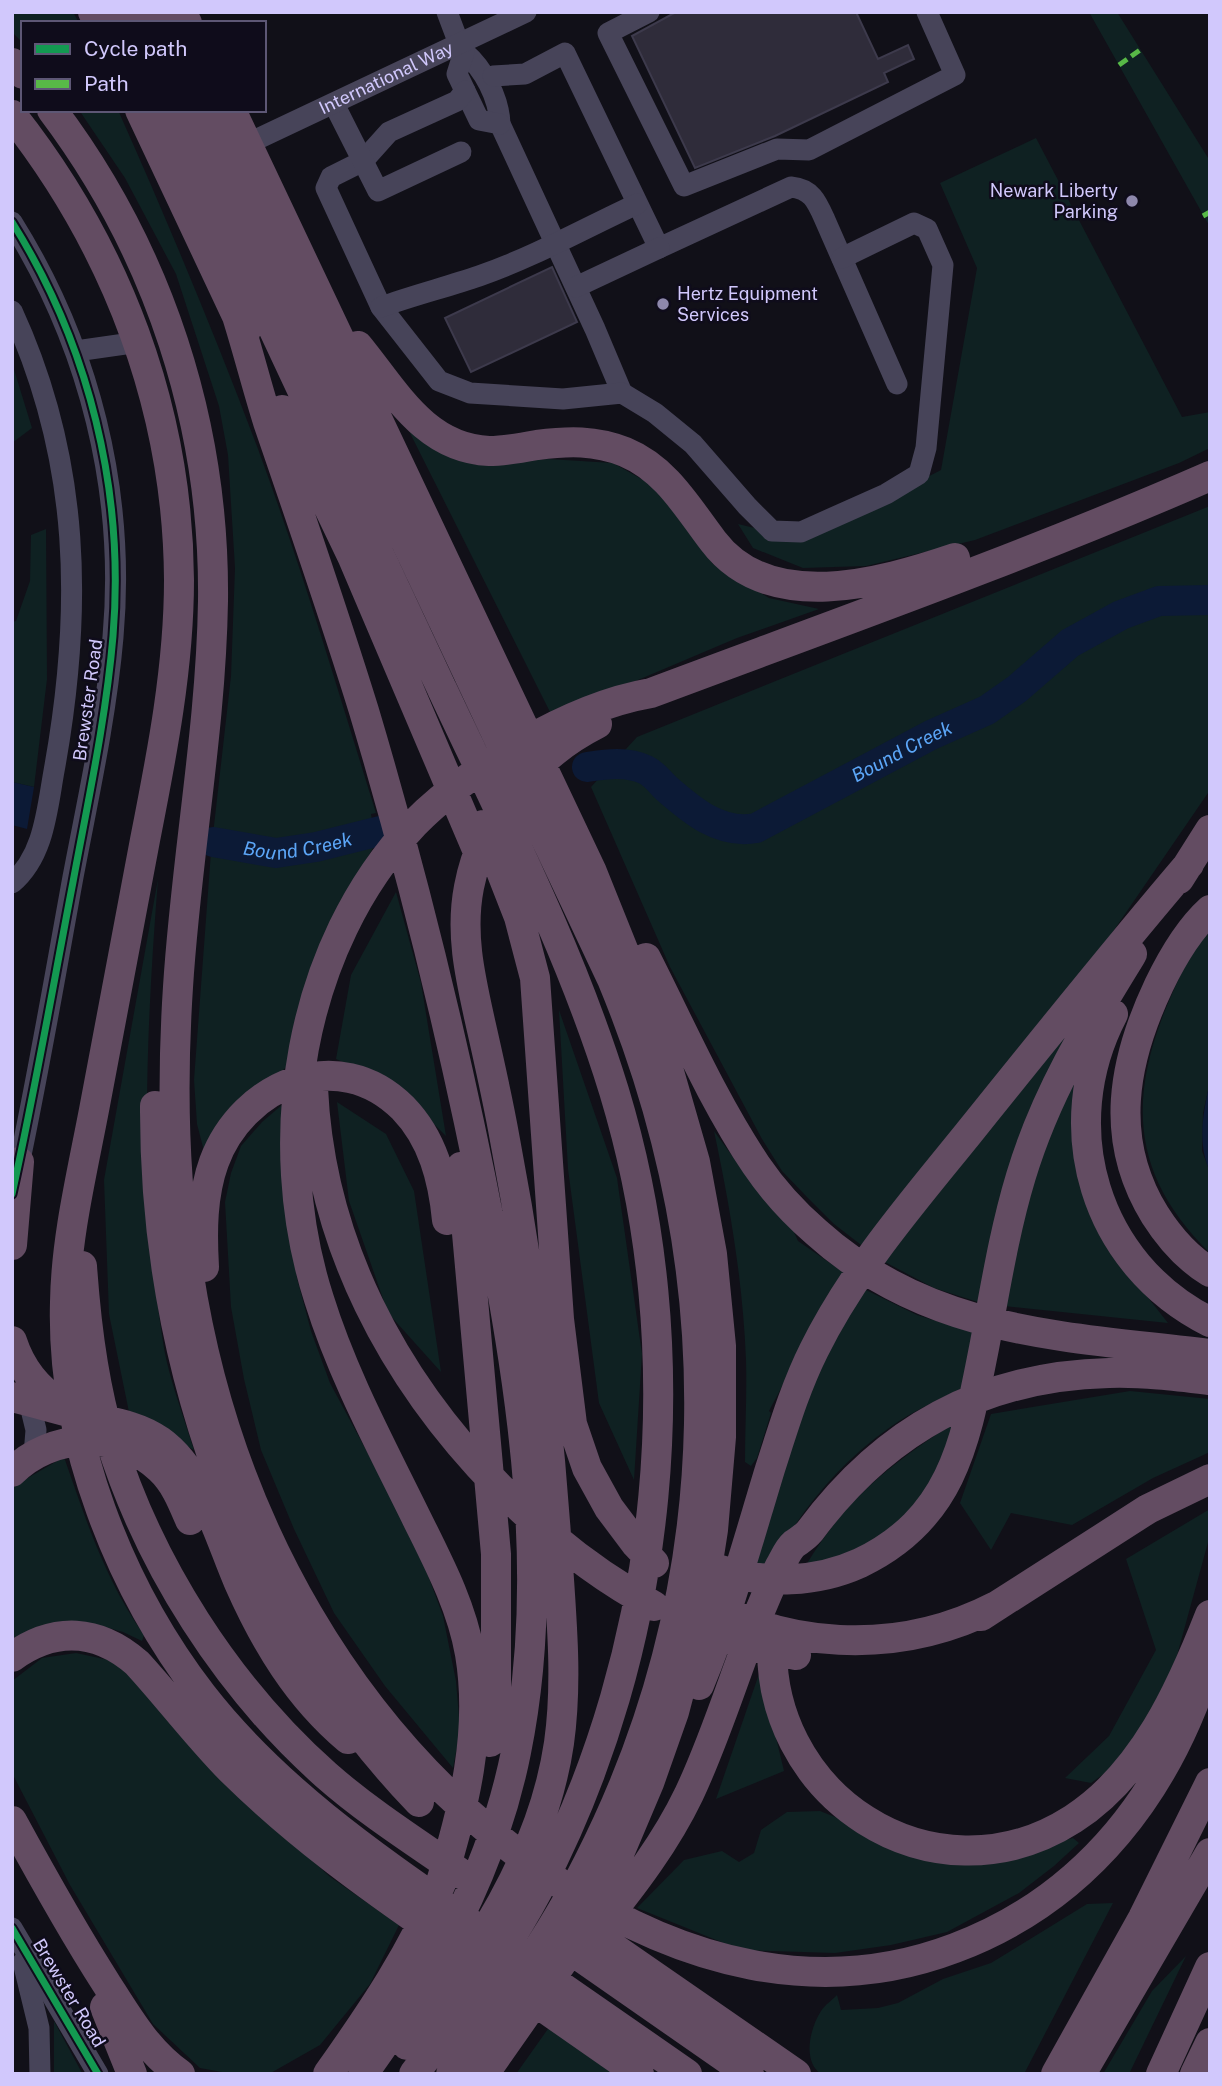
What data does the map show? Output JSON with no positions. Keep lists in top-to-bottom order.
{
  "streets": {
    "street": ["International Way", "Brewster Road"]
  },
  "water": ["Bound Creek"],
  "places": ["Newark Liberty Parking", "Hertz Equipment Services"],
  "legend": ["Cycle path", "Path"]
}
